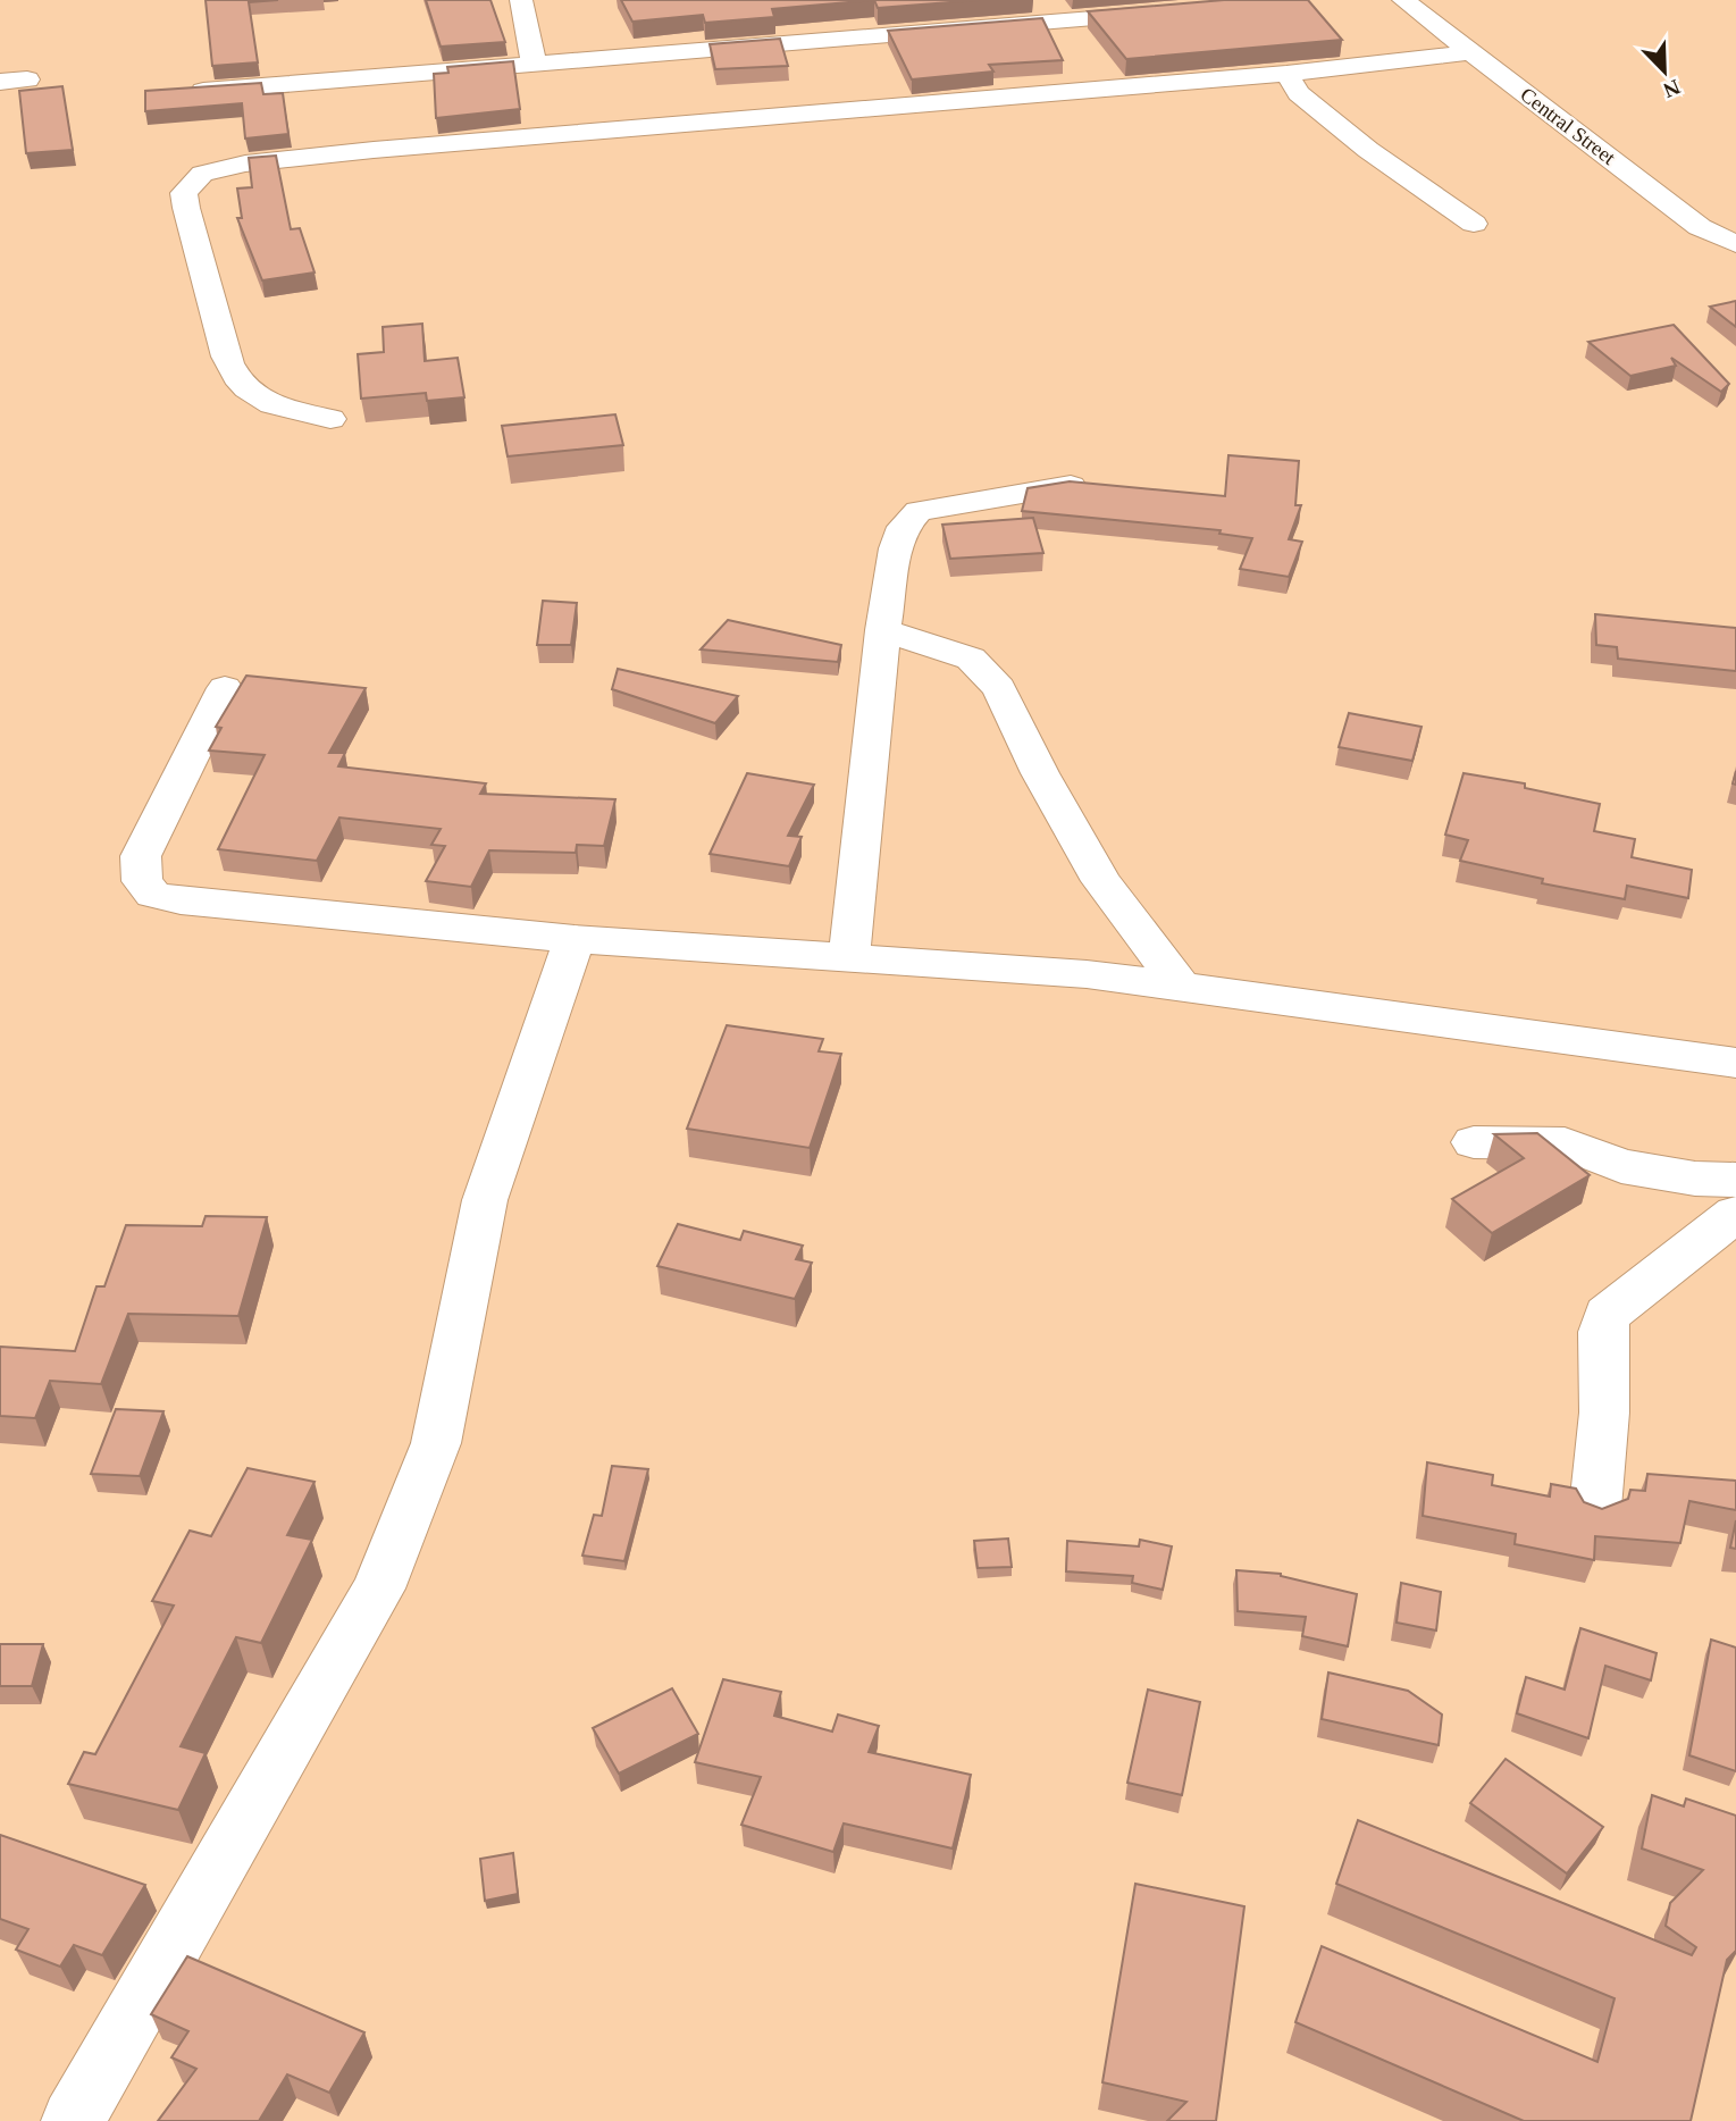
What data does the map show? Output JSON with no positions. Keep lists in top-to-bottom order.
{
  "streets": {
    "street": ["Central Street"]
  },
  "north": "bottom right"
}
